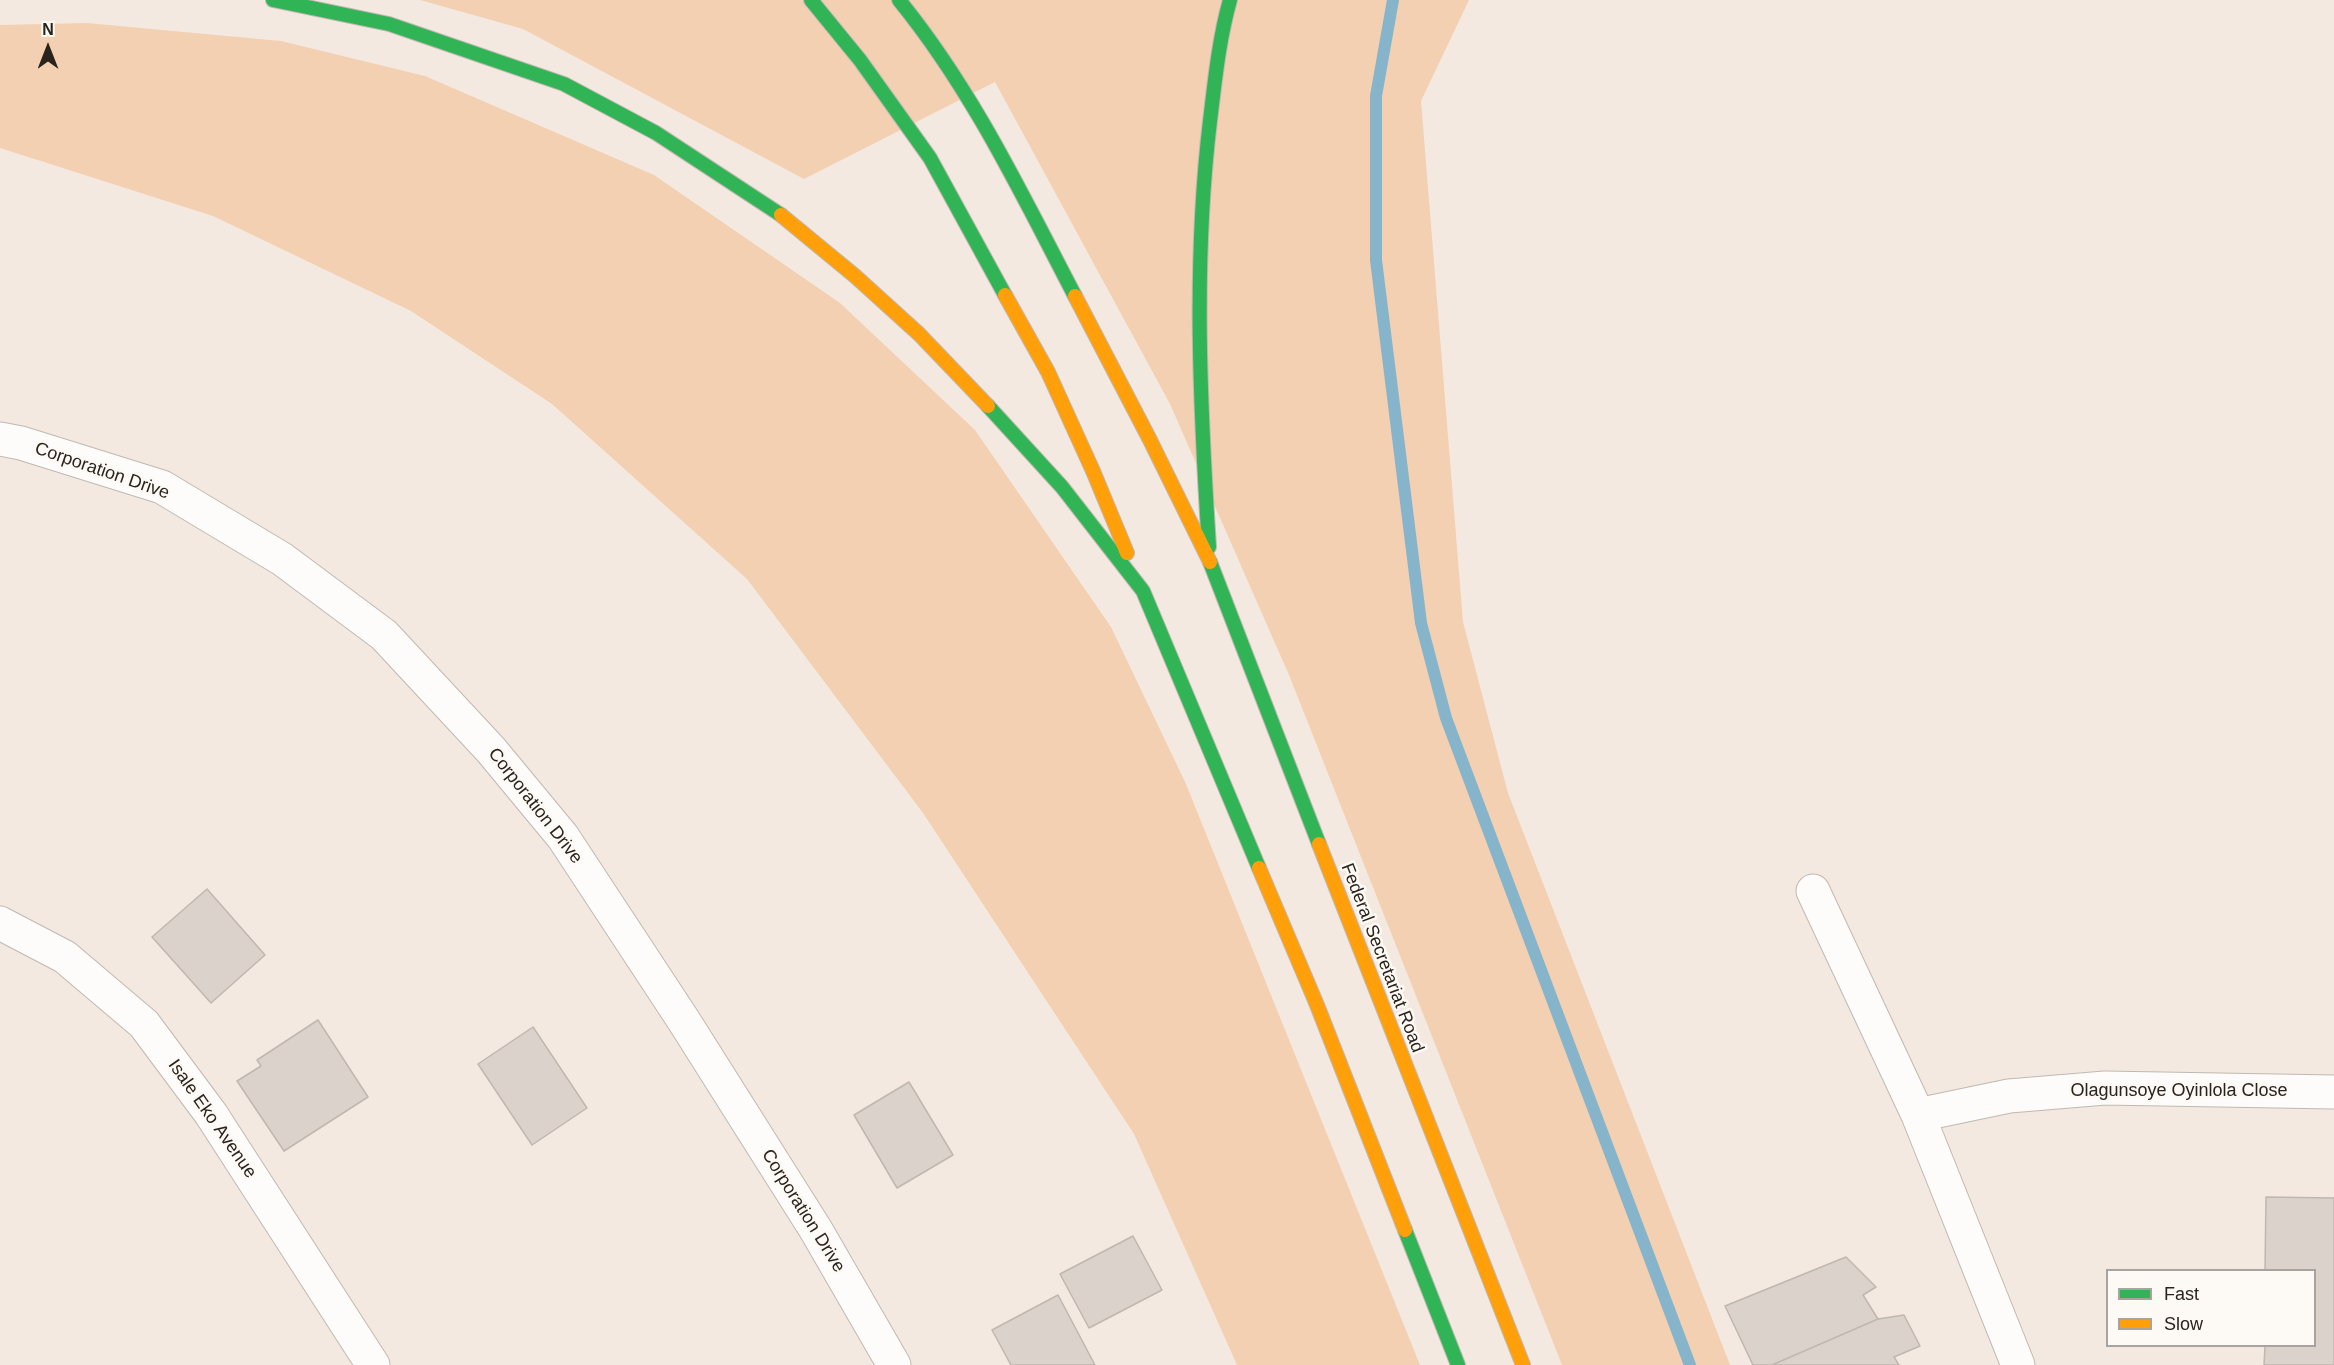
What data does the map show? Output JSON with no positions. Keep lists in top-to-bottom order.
{
  "streets": {
    "main road": ["Federal Secretariat Road"],
    "street": ["Corporation Drive", "Olagunsoye Oyinlola Close", "Isale Eko Avenue"]
  },
  "legend": ["Fast", "Slow"],
  "north": "top"
}
